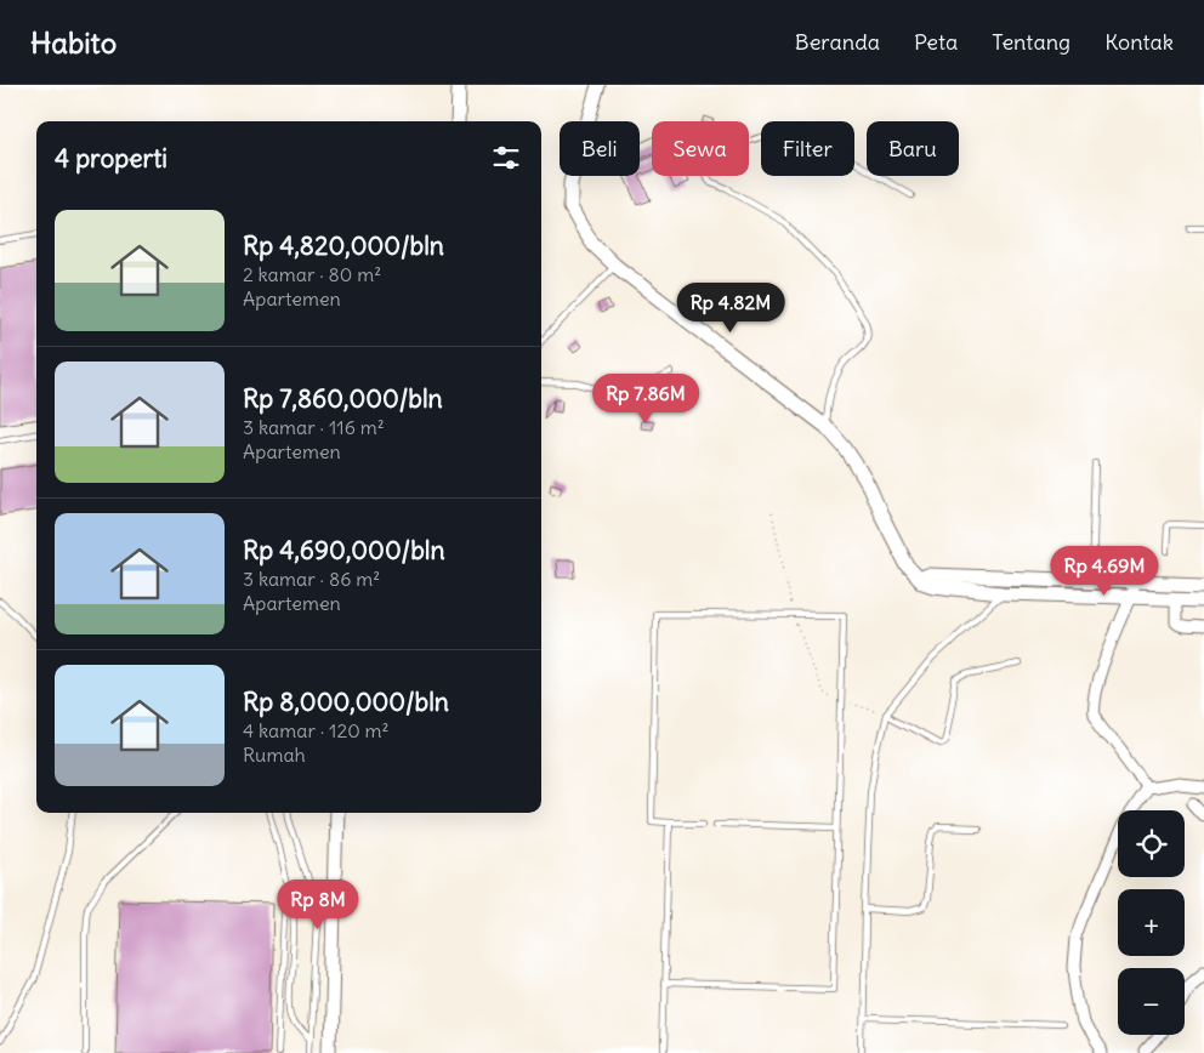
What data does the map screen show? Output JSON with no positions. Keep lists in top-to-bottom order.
{
  "page": {
    "header": "Habito",
    "nav": [
      "Beranda",
      "Peta",
      "Tentang",
      "Kontak"
    ],
    "chip": [
      "Beli",
      "Sewa",
      "Filter",
      "Baru"
    ],
    "heading": "4 properti",
    "list": [
      {
        "name": "Rp 4,820,000/bln",
        "note": "2 kamar · 80 m² · Apartemen"
      },
      {
        "name": "Rp 7,860,000/bln",
        "note": "3 kamar · 116 m² · Apartemen"
      },
      {
        "name": "Rp 4,690,000/bln",
        "note": "3 kamar · 86 m² · Apartemen"
      },
      {
        "name": "Rp 8,000,000/bln",
        "note": "4 kamar · 120 m² · Rumah"
      }
    ],
    "price": [
      "Rp 4.82M",
      "Rp 7.86M",
      "Rp 4.69M",
      "Rp 8M"
    ],
    "map_buttons": ["+", "−"]
  }
}
